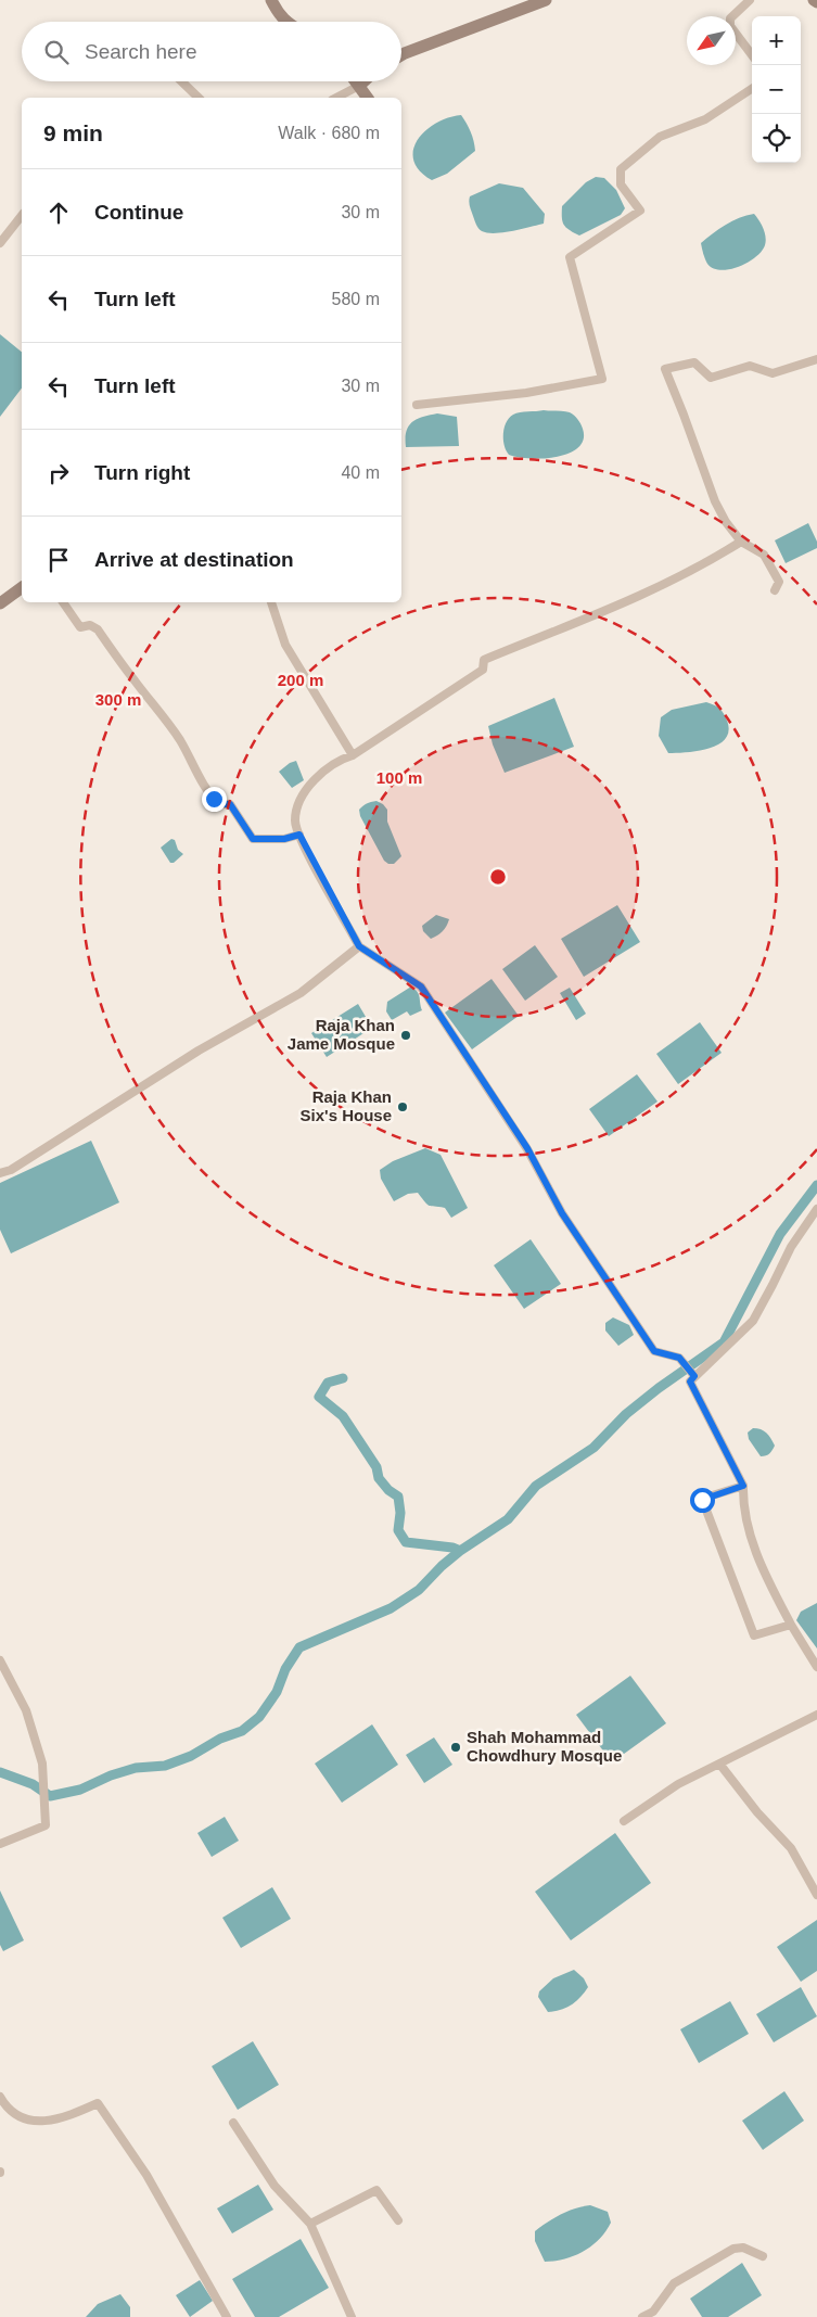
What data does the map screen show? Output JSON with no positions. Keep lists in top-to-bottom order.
{
  "places": ["Raja Khan Jame Mosque", "Raja Khan Six's House", "Shah Mohammad Chowdhury Mosque"],
  "north": "bottom left",
  "page": {
    "map_buttons": ["+", "−"],
    "search": "Search here",
    "heading": ["9 min", "Walk · 680 m"],
    "list": [
      ["Continue", "30 m"],
      ["Turn left", "580 m"],
      ["Turn left", "30 m"],
      ["Turn right", "40 m"],
      "Arrive at destination"
    ]
  },
  "rings": ["200 m", "300 m", "100 m"]
}
